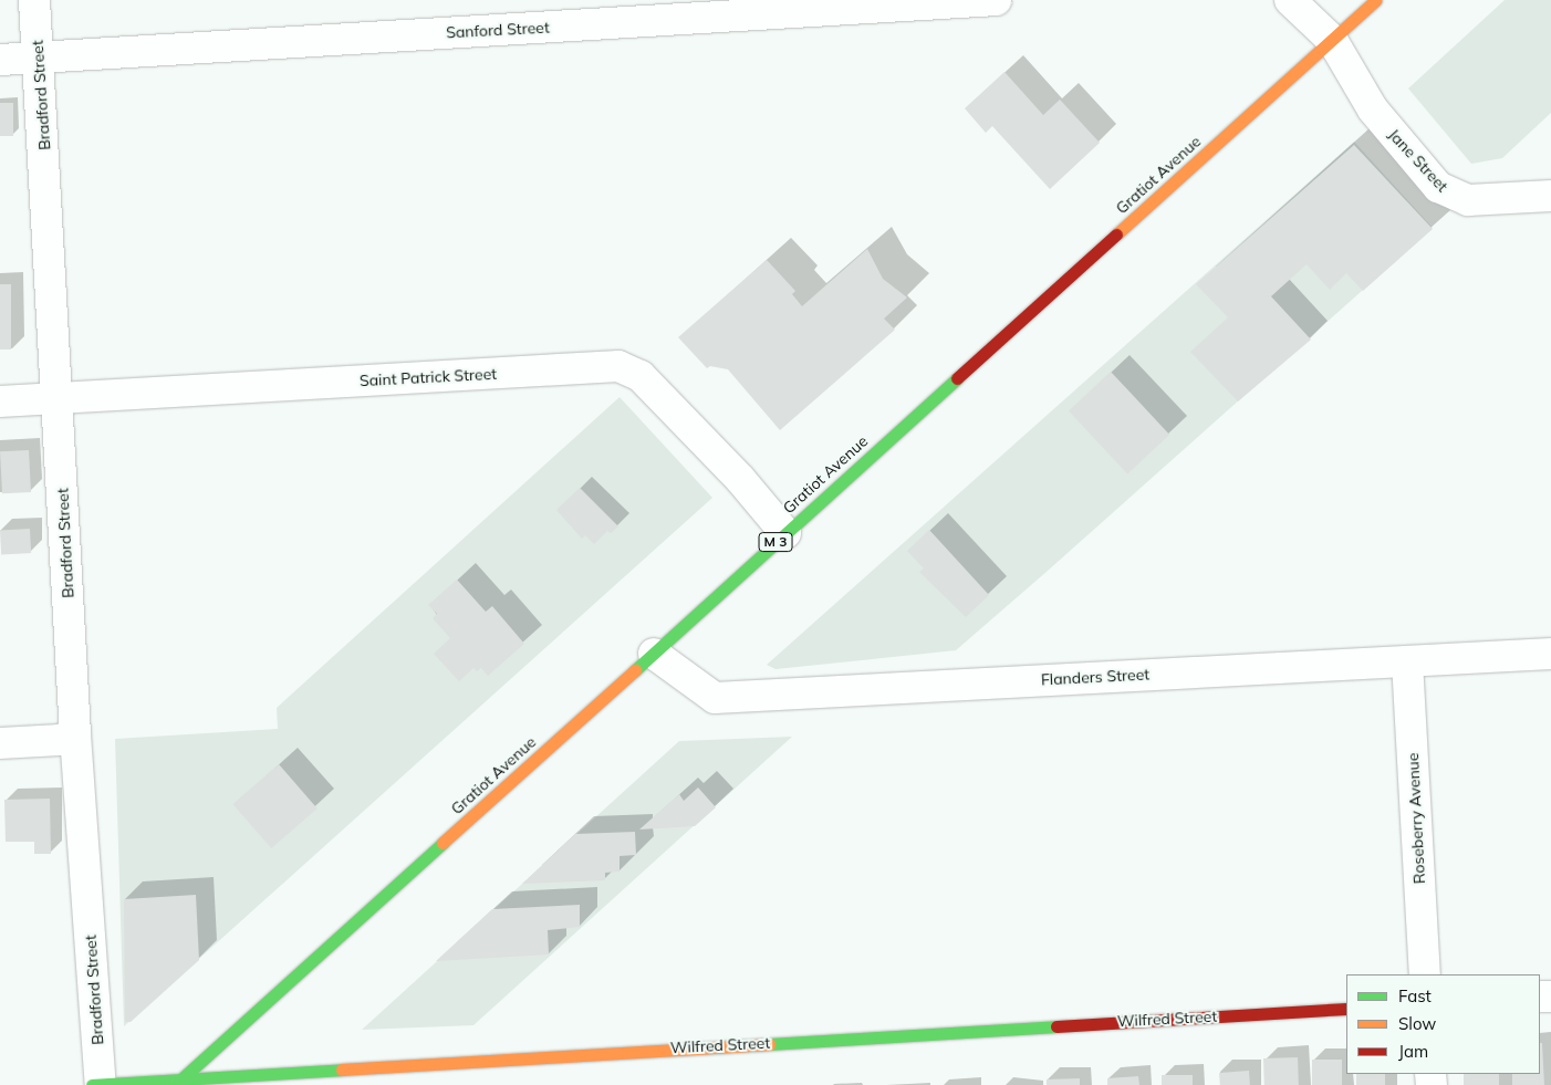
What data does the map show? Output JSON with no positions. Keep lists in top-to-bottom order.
{
  "streets": {
    "main road": ["Gratiot Avenue", "M 3", "Wilfred Street"],
    "street": [
      "Sanford Street",
      "Bradford Street",
      "Jane Street",
      "Saint Patrick Street",
      "Flanders Street",
      "Roseberry Avenue"
    ]
  },
  "crossings": [
    ["Sanford Street", "Bradford Street"],
    ["Bradford Street", "Saint Patrick Street"],
    ["Bradford Street", "Wilfred Street"],
    ["Jane Street", "Gratiot Avenue"],
    ["Gratiot Avenue", "Saint Patrick Street"],
    ["Gratiot Avenue", "Flanders Street"],
    ["Gratiot Avenue", "Wilfred Street"],
    ["Flanders Street", "Roseberry Avenue"]
  ],
  "legend": ["Fast", "Slow", "Jam"]
}
